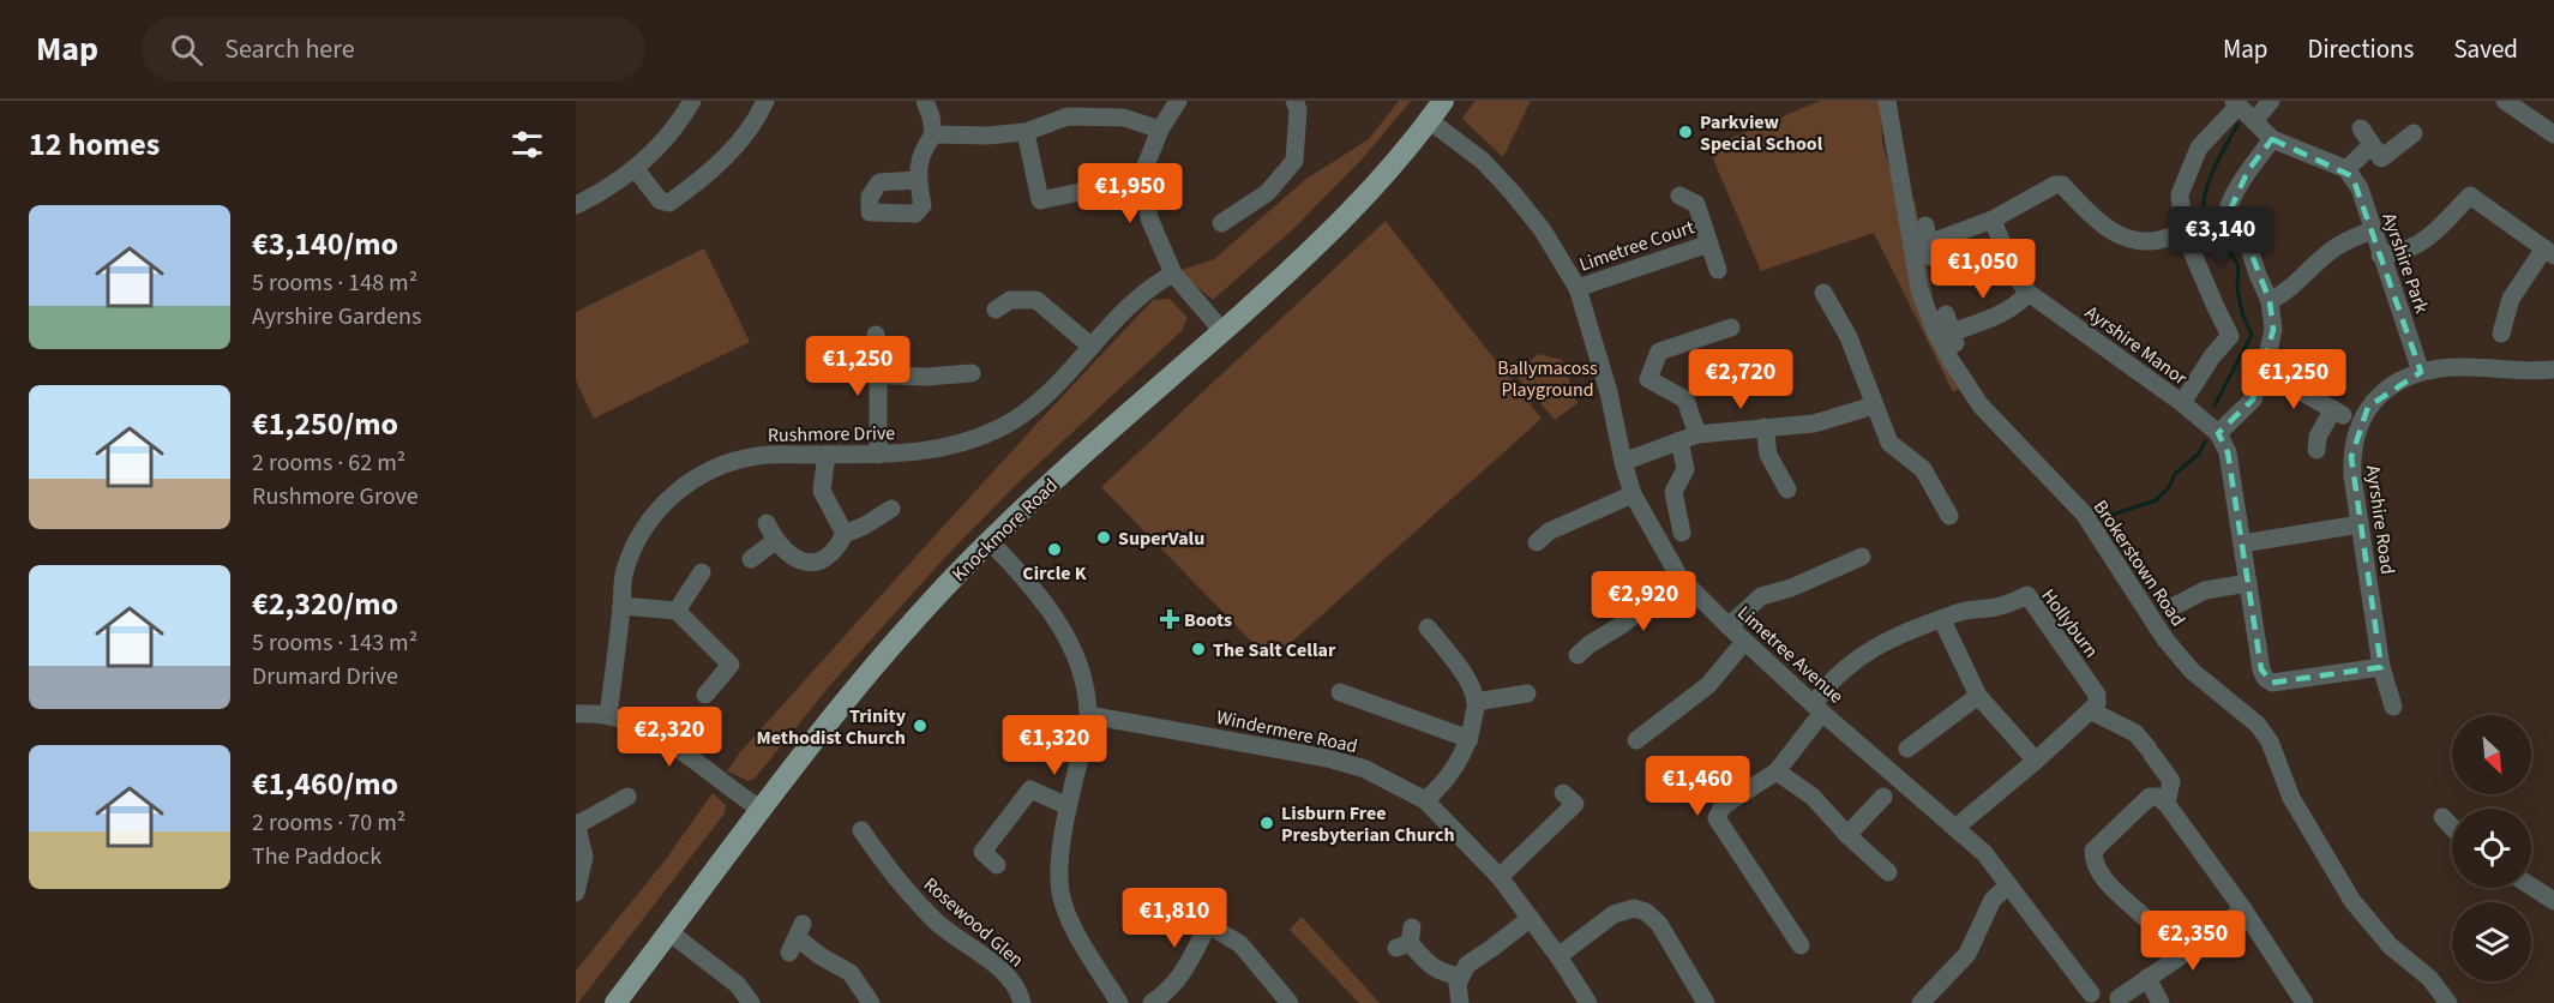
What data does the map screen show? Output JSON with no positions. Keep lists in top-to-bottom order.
{
  "streets": {
    "main road": ["Knockmore Road"],
    "street": [
      "Limetree Court",
      "Ayrshire Park",
      "Ayrshire Manor",
      "Rushmore Drive",
      "Ayrshire Road",
      "Brokerstown Road",
      "Hollyburn",
      "Limetree Avenue",
      "Windermere Road",
      "Rosewood Glen"
    ]
  },
  "crossings": [
    ["Limetree Court", "Limetree Avenue"],
    ["Ayrshire Park", "Ayrshire Road"],
    ["Knockmore Road", "Limetree Avenue"],
    ["Hollyburn", "Limetree Avenue"]
  ],
  "parks": ["Ballymacoss Playground"],
  "places": {
    "other": [
      "Parkview Special School",
      "SuperValu",
      "Circle K",
      "The Salt Cellar",
      "Trinity Methodist Church",
      "Lisburn Free Presbyterian Church"
    ],
    "health": ["Boots"]
  },
  "north": "bottom right",
  "page": {
    "header": "Map",
    "search": "Search here",
    "nav": ["Map", "Directions", "Saved"],
    "heading": "12 homes",
    "price": [
      "€1,950",
      "€3,140",
      "€1,050",
      "€1,250",
      "€2,720",
      "€1,250",
      "€2,920",
      "€2,320",
      "€1,320",
      "€1,460",
      "€1,810",
      "€2,350"
    ],
    "list": [
      {
        "name": "€3,140/mo",
        "note": "5 rooms · 148 m² · Ayrshire Gardens"
      },
      {
        "name": "€1,250/mo",
        "note": "2 rooms · 62 m² · Rushmore Grove"
      },
      {
        "name": "€2,320/mo",
        "note": "5 rooms · 143 m² · Drumard Drive"
      },
      {
        "name": "€1,460/mo",
        "note": "2 rooms · 70 m² · The Paddock"
      }
    ]
  }
}
